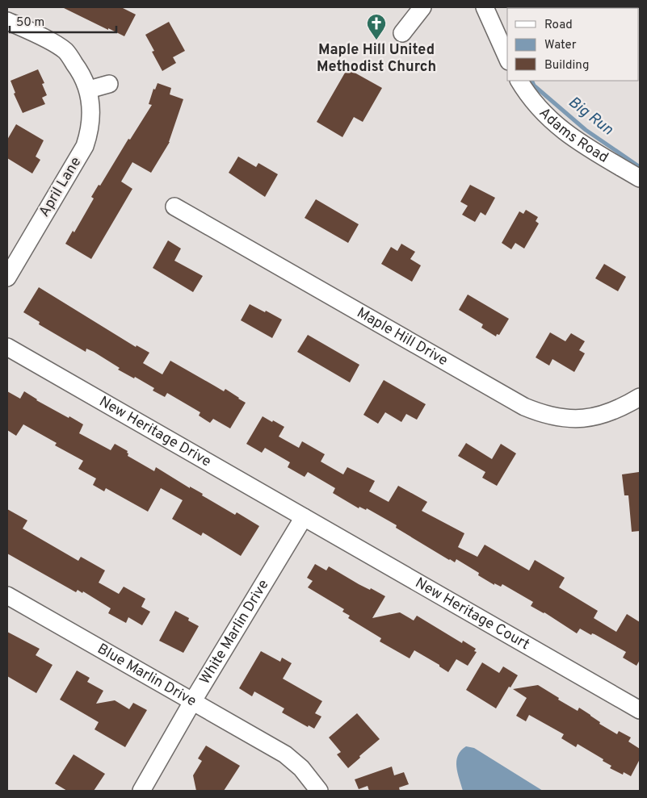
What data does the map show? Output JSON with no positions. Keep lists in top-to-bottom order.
{
  "streets": {
    "street": [
      "Adams Road",
      "April Lane",
      "Maple Hill Drive",
      "New Heritage Drive",
      "New Heritage Court",
      "White Marlin Drive",
      "Blue Marlin Drive"
    ]
  },
  "crossings": [
    ["New Heritage Drive", "New Heritage Court"],
    ["New Heritage Drive", "White Marlin Drive"],
    ["New Heritage Court", "White Marlin Drive"],
    ["White Marlin Drive", "Blue Marlin Drive"]
  ],
  "water": ["Big Run"],
  "places": {
    "church": ["Maple Hill United Methodist Church"]
  },
  "legend": ["Road", "Water", "Building"],
  "scale_bar": "50 m"
}
